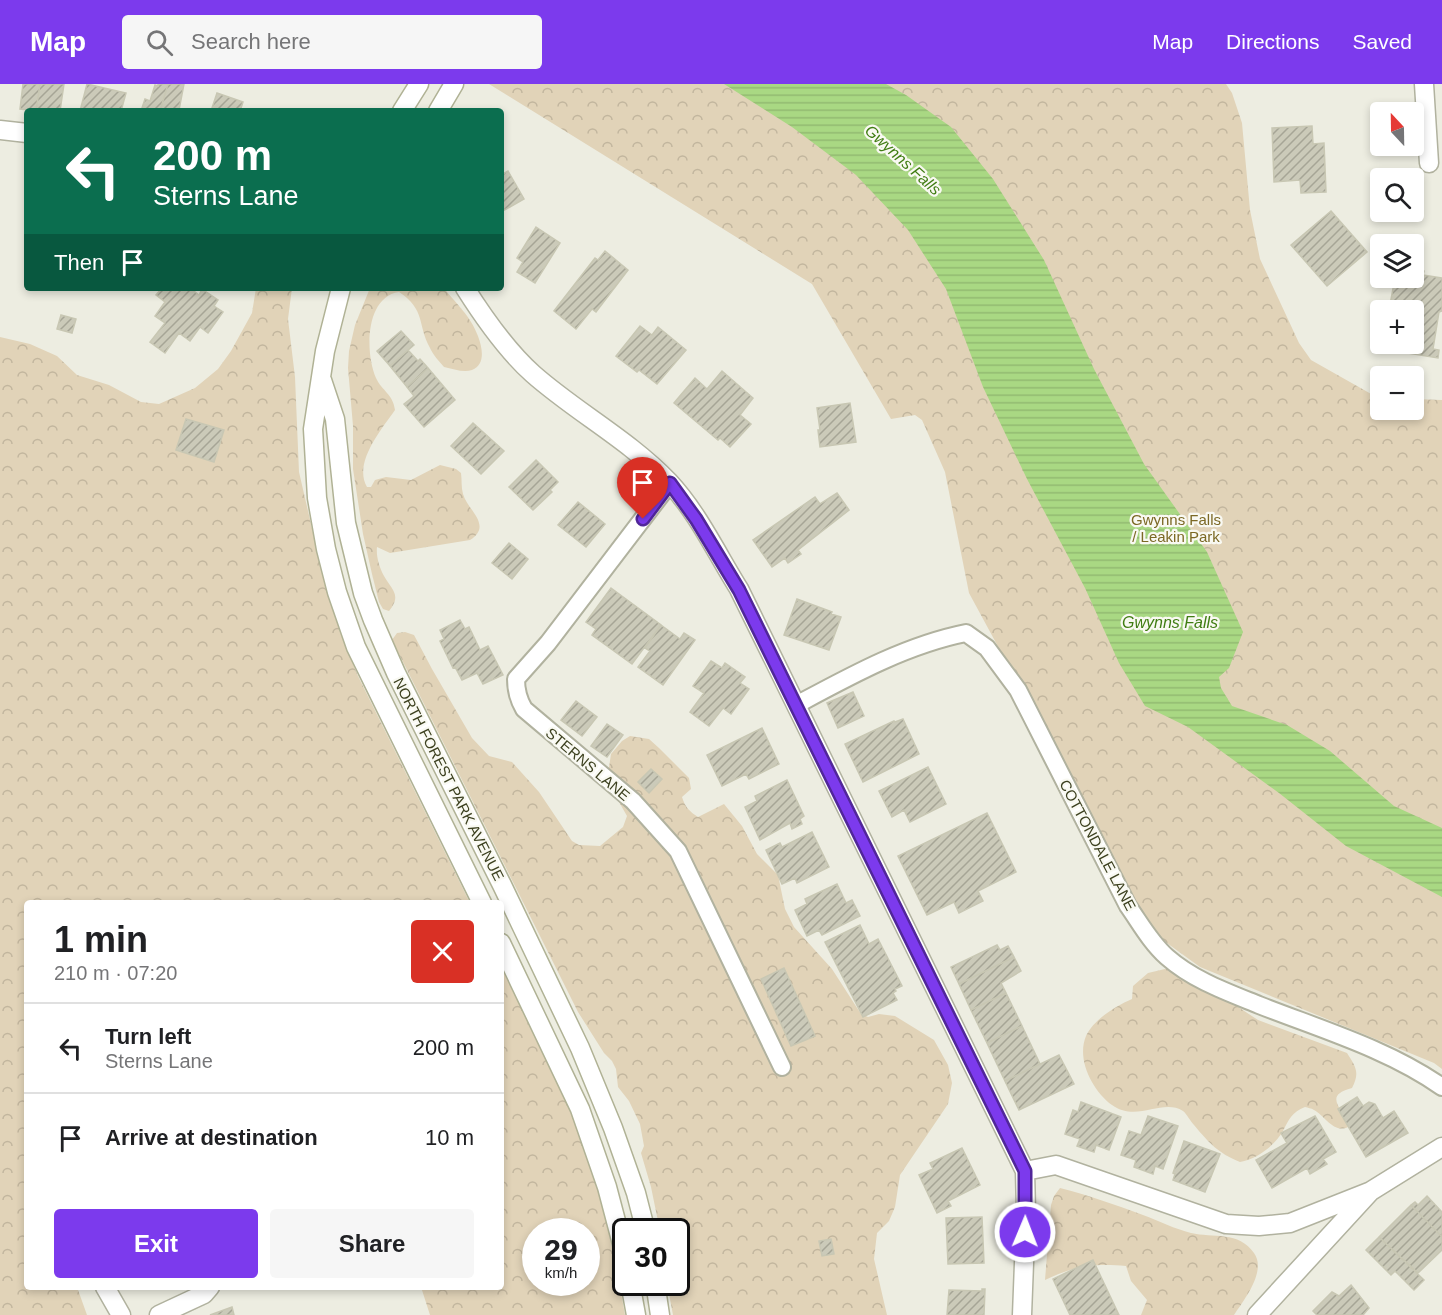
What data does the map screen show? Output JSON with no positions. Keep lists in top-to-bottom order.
{
  "streets": {
    "main road": ["NORTH FOREST PARK AVENUE"],
    "lane": ["STERNS LANE", "COTTONDALE LANE"]
  },
  "water": ["Gwynns Falls"],
  "parks": ["Gwynns Falls / Leakin Park"],
  "north": "top",
  "page": {
    "header": "Map",
    "search": "Search here",
    "nav": ["Map", "Directions", "Saved"],
    "map_buttons": ["+", "−"],
    "turn": ["200 m", "Sterns Lane"],
    "then": "Then",
    "heading": ["1 min", "210 m · 07:20"],
    "list": [
      {
        "name": "Turn left",
        "note": "Sterns Lane",
        "value": "200 m"
      },
      {
        "name": "Arrive at destination",
        "value": "10 m"
      }
    ],
    "buttons": ["Exit", "Share"],
    "speed": "29 km/h",
    "limit": "30"
  }
}
